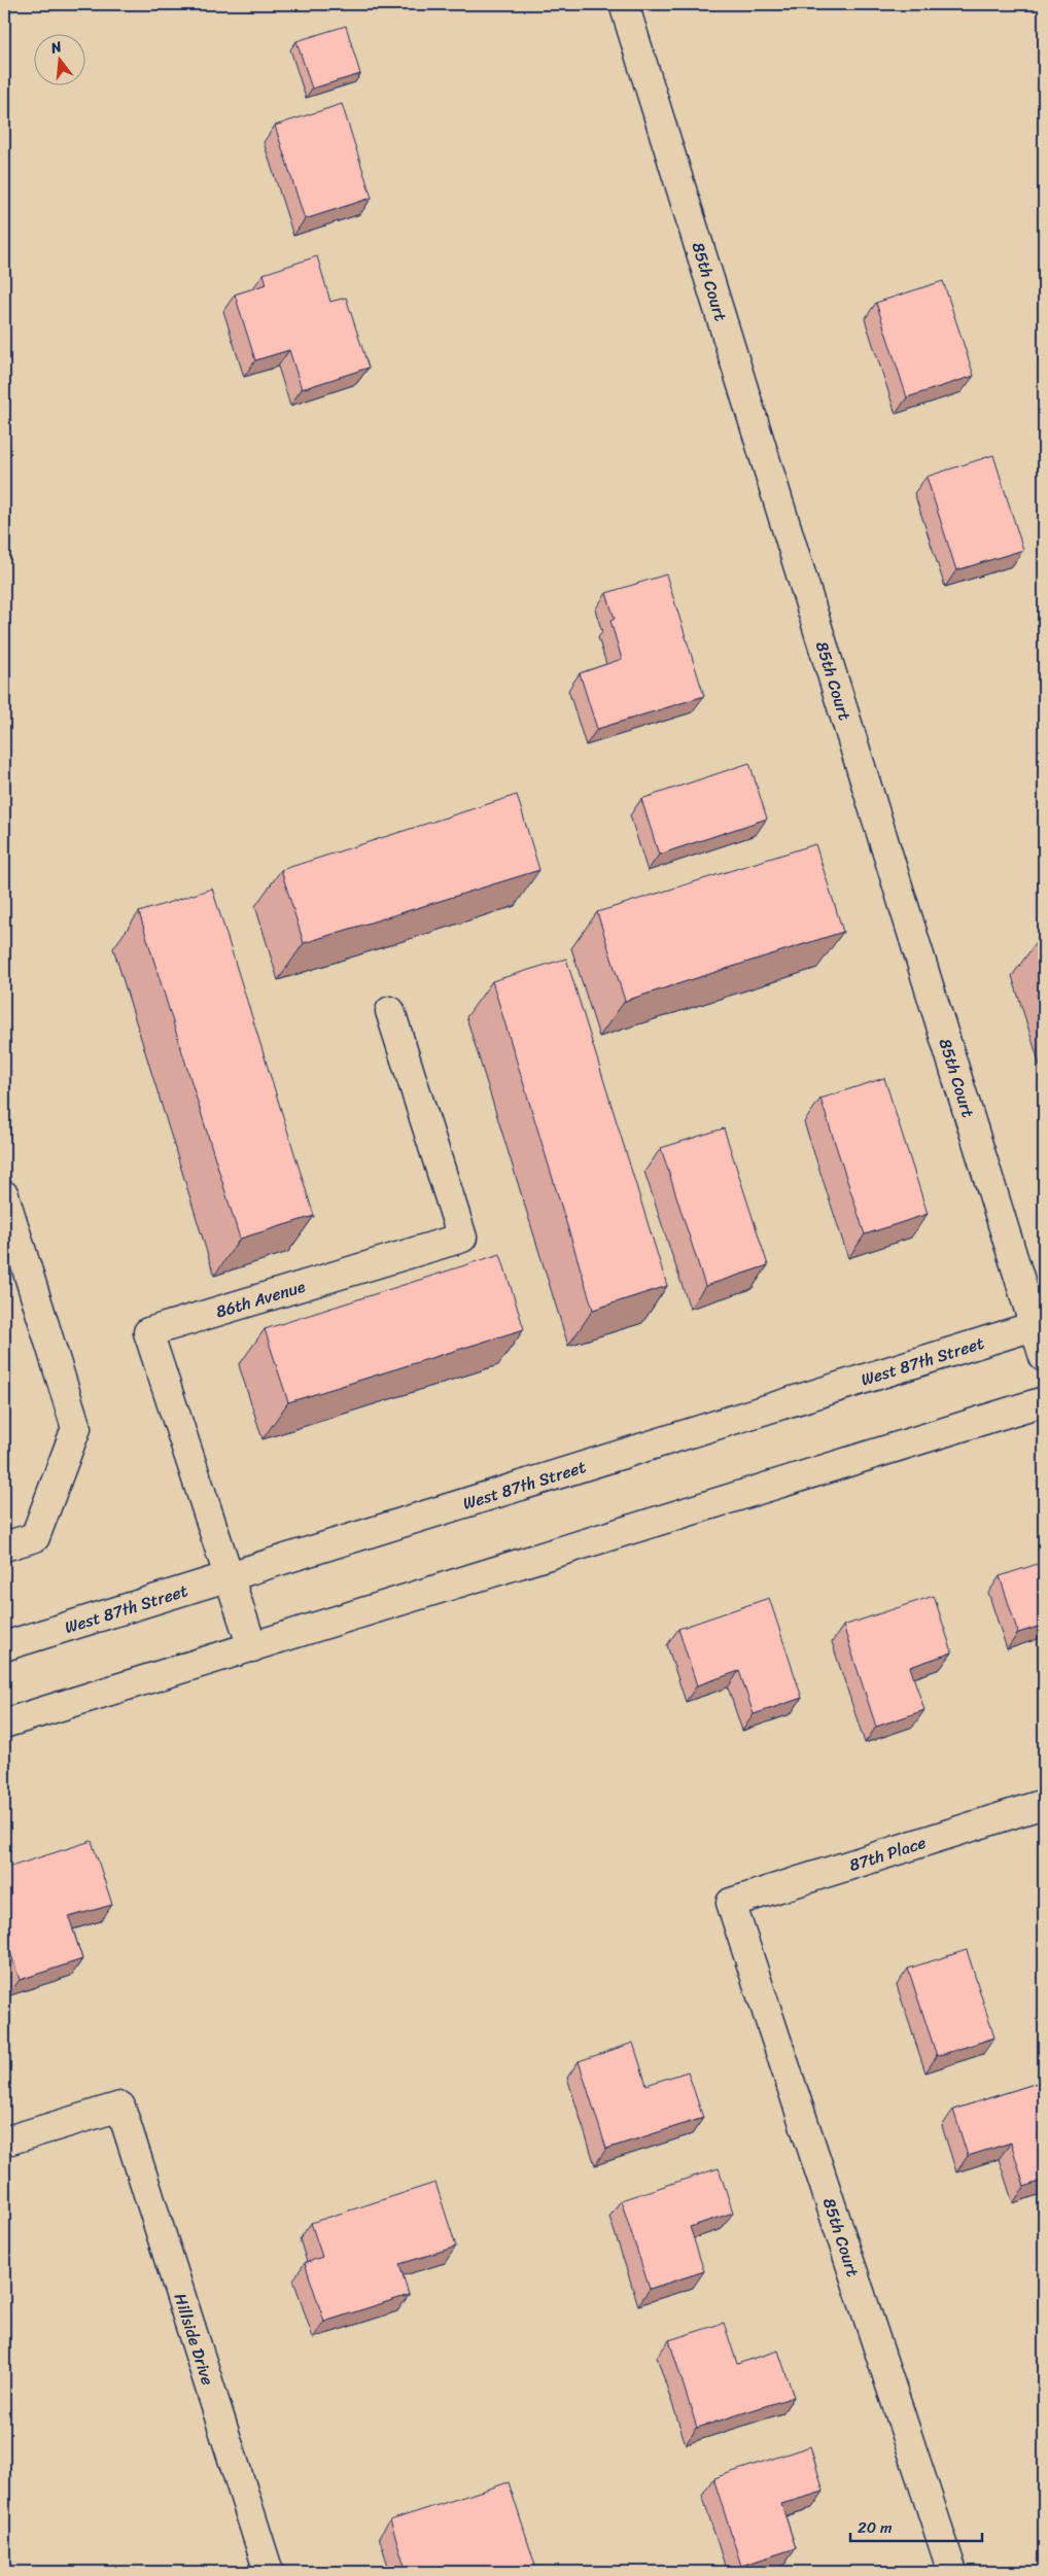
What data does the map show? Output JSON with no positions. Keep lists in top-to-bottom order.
{
  "streets": {
    "street": [
      "85th Court",
      "86th Avenue",
      "West 87th Street",
      "87th Place",
      "Hillside Drive"
    ]
  },
  "crossings": [
    ["85th Court", "West 87th Street"],
    ["85th Court", "87th Place"],
    ["86th Avenue", "West 87th Street"]
  ],
  "scale_bar": "20 m",
  "north": "top"
}
